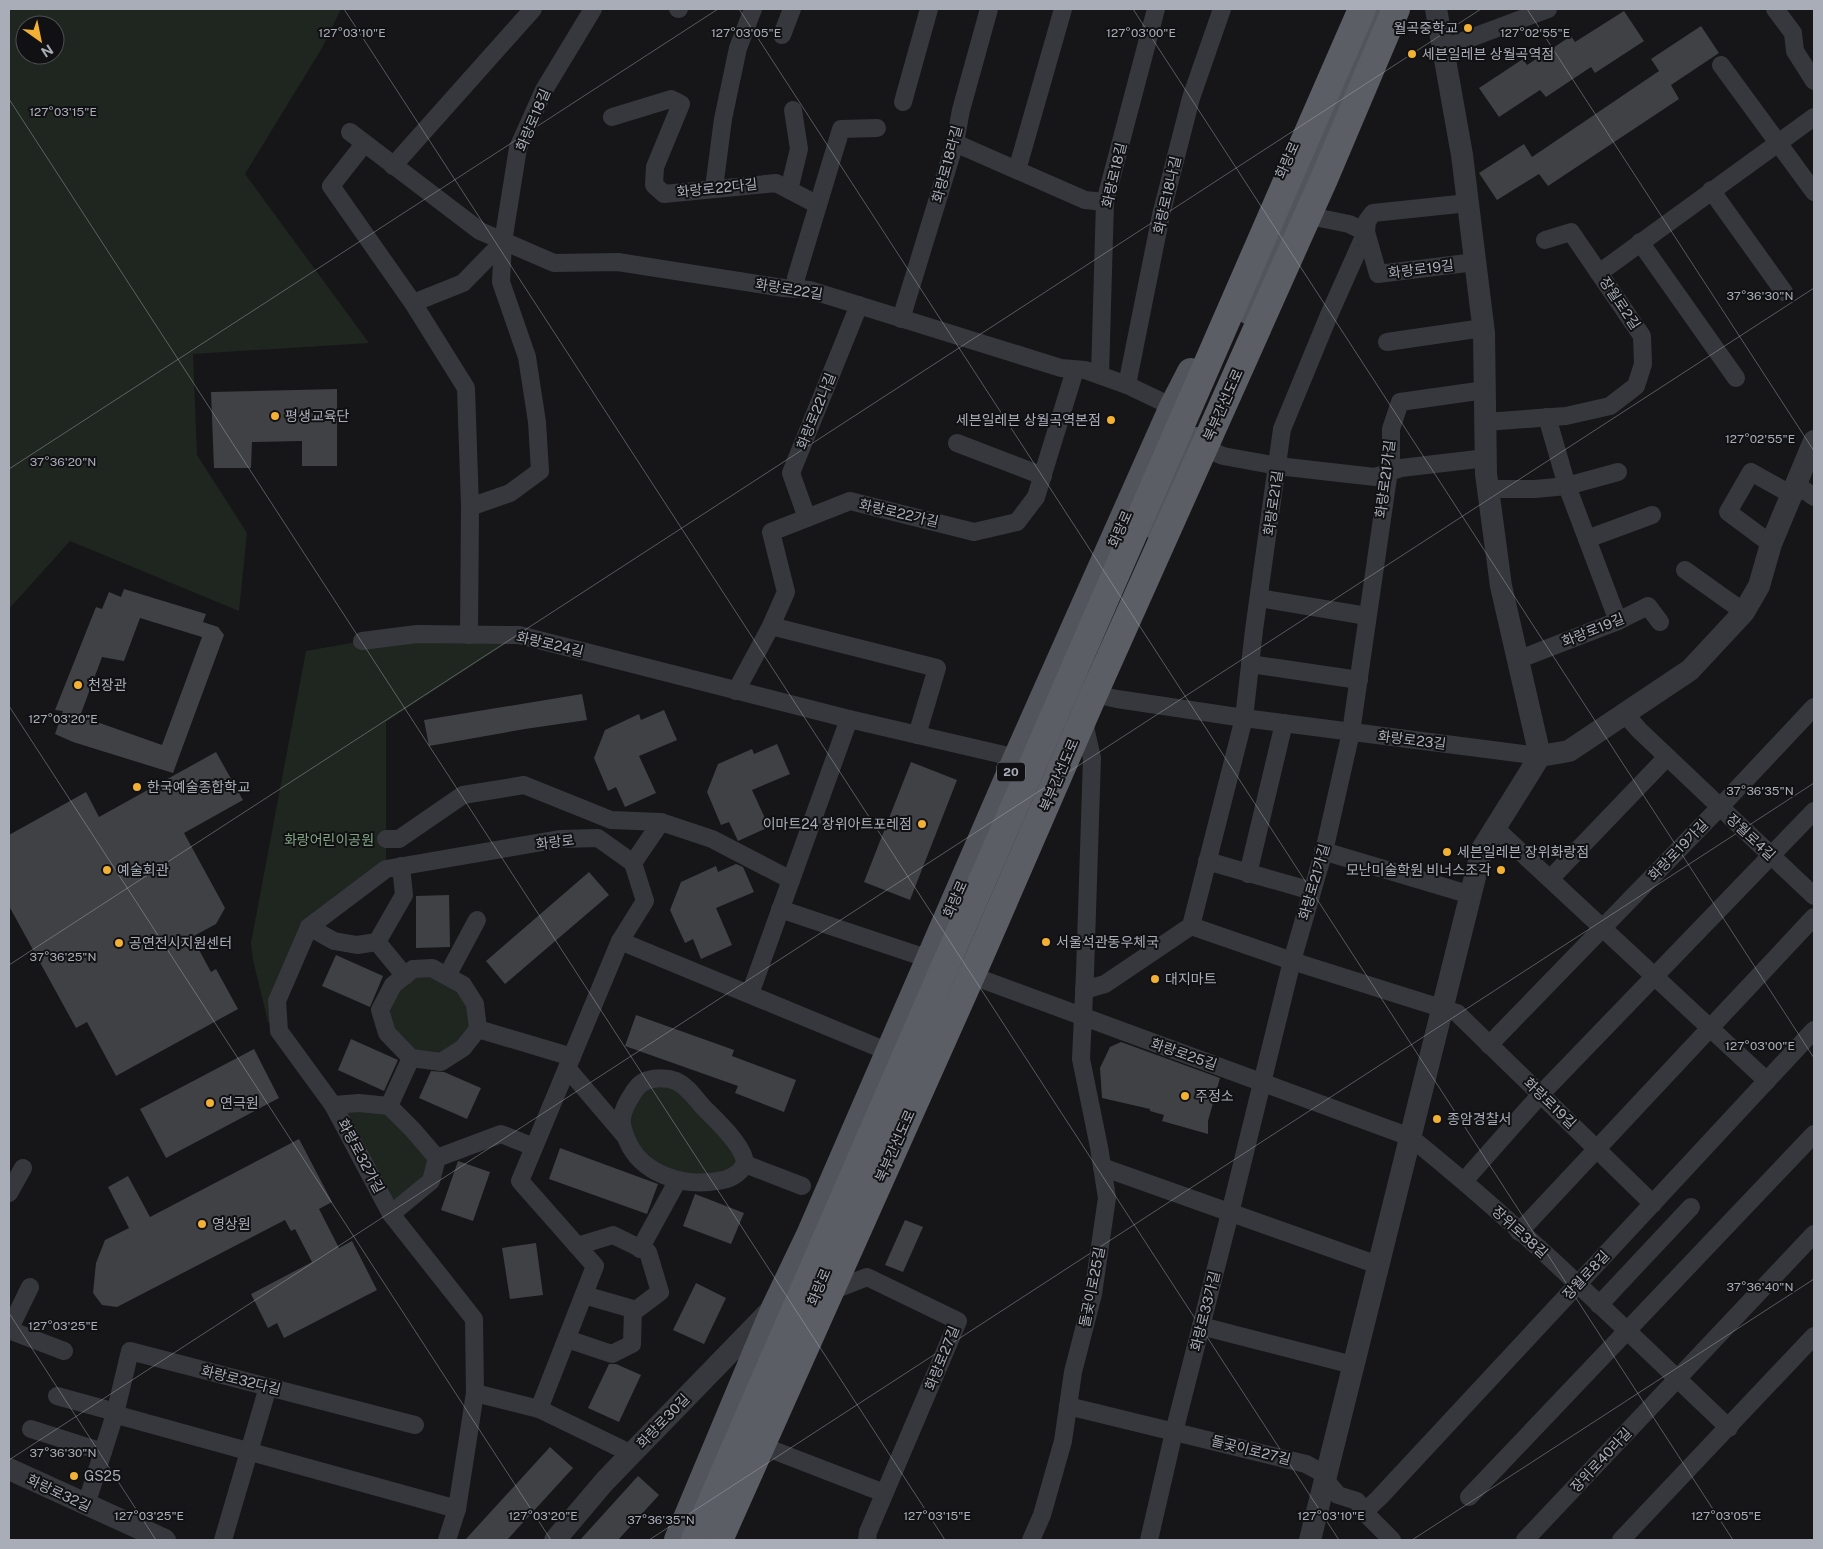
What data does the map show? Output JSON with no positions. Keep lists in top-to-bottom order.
{
  "streets": {
    "highway": ["북부간선도로"],
    "main road": ["화랑로", "20"],
    "street": [
      "화랑로18길",
      "화랑로18라길",
      "화랑로22다길",
      "화랑로18나길",
      "화랑로19길",
      "화랑로22길",
      "장월로2길",
      "화랑로22나길",
      "화랑로21가길",
      "화랑로21길",
      "화랑로22가길",
      "화랑로24길",
      "화랑로23길",
      "장월로4길",
      "화랑로19가길",
      "화랑로25길",
      "화랑로32가길",
      "장위로38길",
      "장월로8길",
      "돌곶이로25길",
      "화랑로33가길",
      "화랑로27길",
      "화랑로32다길",
      "화랑로30길",
      "돌곶이로27길",
      "장위로40라길",
      "화랑로32길"
    ]
  },
  "crossings": [
    ["화랑로18길", "화랑로22길"],
    ["화랑로", "화랑로22길"],
    ["화랑로", "화랑로24길"],
    ["화랑로", "화랑로23길"],
    ["화랑로", "화랑로25길"],
    ["화랑로", "화랑로32가길"],
    ["화랑로", "화랑로27길"],
    ["화랑로", "화랑로30길"],
    ["화랑로18라길", "화랑로22길"],
    ["화랑로18나길", "화랑로22길"],
    ["화랑로19길", "화랑로21가길"],
    ["화랑로19길", "화랑로21길"],
    ["화랑로19길", "화랑로19가길"],
    ["화랑로19길", "장월로8길"],
    ["화랑로22길", "화랑로22나길"],
    ["화랑로22길", "화랑로22가길"],
    ["화랑로22나길", "화랑로22가길"],
    ["화랑로21가길", "화랑로23길"],
    ["화랑로21가길", "화랑로25길"],
    ["화랑로21가길", "화랑로33가길"],
    ["화랑로21길", "화랑로23길"],
    ["화랑로22가길", "화랑로24길"],
    ["장월로4길", "화랑로19가길"],
    ["화랑로25길", "장위로38길"],
    ["화랑로25길", "돌곶이로25길"],
    ["화랑로25길", "화랑로33가길"],
    ["장위로38길", "장월로8길"],
    ["장위로38길", "장위로40라길"],
    ["장월로8길", "돌곶이로27길"],
    ["화랑로33가길", "돌곶이로27길"],
    ["화랑로32다길", "화랑로32길"]
  ],
  "parks": ["화랑어린이공원"],
  "places": [
    "월곡중학교",
    "세븐일레븐 상월곡역점",
    "평생교육단",
    "세븐일레븐 상월곡역본점",
    "천장관",
    "한국예술종합학교",
    "이마트24 장위아트포레점",
    "세븐일레븐 장위화랑점",
    "예술회관",
    "모난미술학원 비너스조각",
    "서울석관동우체국",
    "공연전시지원센터",
    "대지마트",
    "주정소",
    "연극원",
    "종암경찰서",
    "영상원",
    "GS25"
  ],
  "north": "bottom right",
  "coordinates": [
    "127°03'10\"E",
    "127°03'05\"E",
    "127°03'00\"E",
    "127°02'55\"E",
    "127°03'15\"E",
    "37°36'30\"N",
    "37°36'20\"N",
    "127°03'20\"E",
    "37°36'35\"N",
    "37°36'25\"N",
    "37°36'40\"N",
    "127°03'25\"E"
  ]
}
